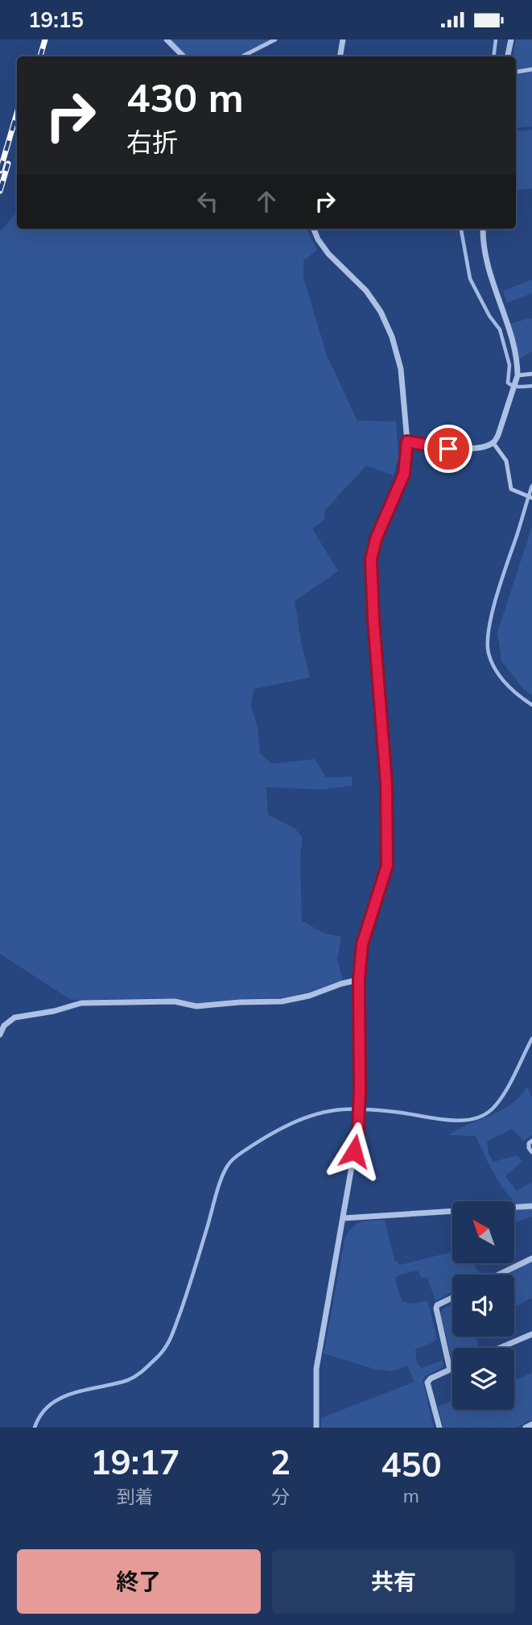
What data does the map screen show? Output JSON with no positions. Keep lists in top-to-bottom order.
{
  "north": "top left",
  "page": {
    "status": "19:15",
    "turn": ["430 m", "右折"],
    "eta": [
      "19:17",
      "到着",
      "2",
      "分",
      "450",
      "m"
    ],
    "buttons": ["終了", "共有"]
  }
}
